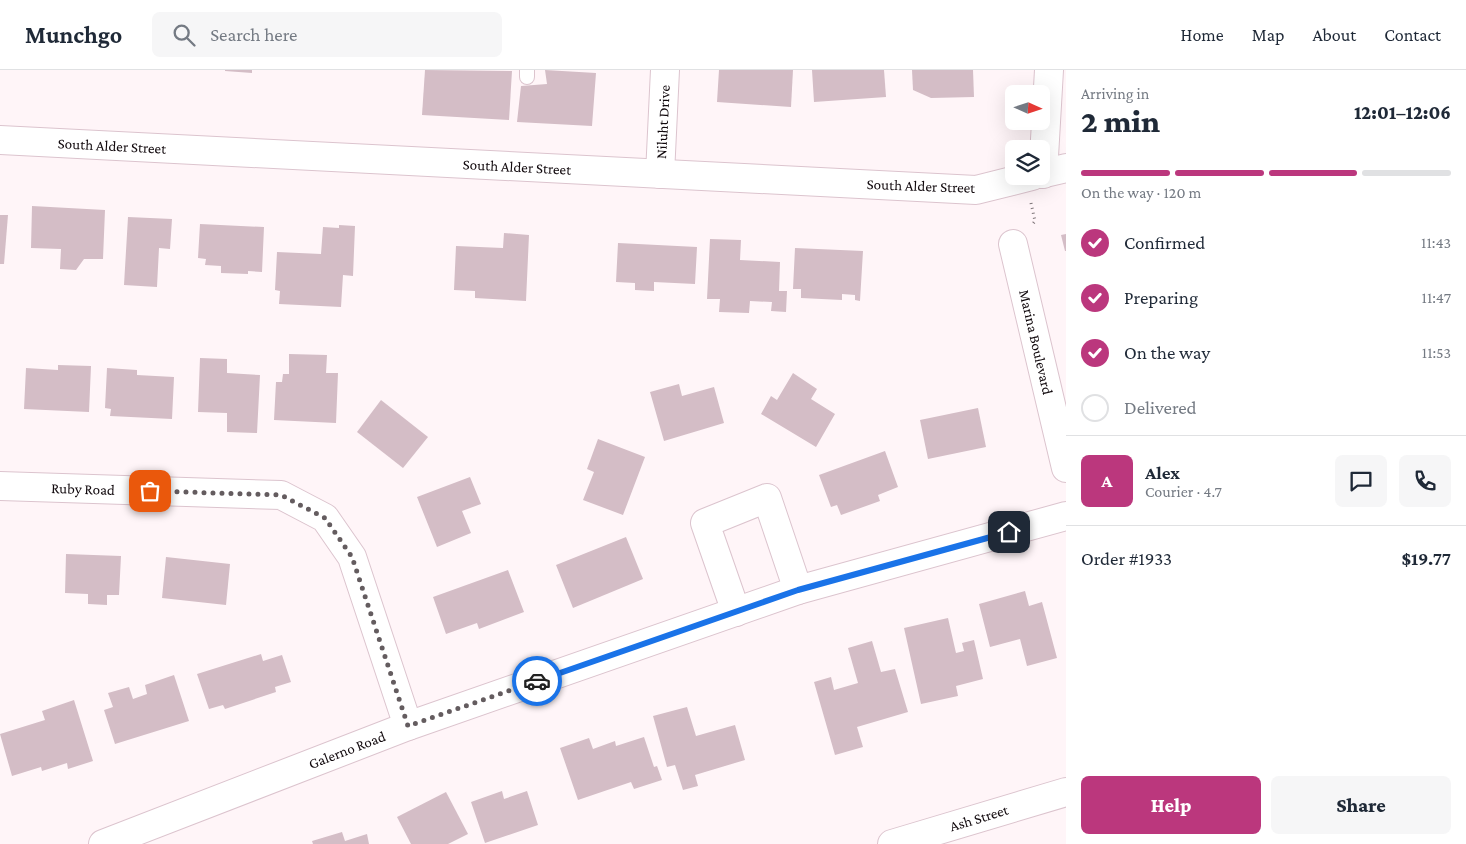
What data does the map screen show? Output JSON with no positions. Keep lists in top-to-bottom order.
{
  "streets": {
    "street": [
      "Niluht Drive",
      "South Alder Street",
      "Marina Boulevard",
      "Ruby Road",
      "Galerno Road",
      "Ash Street"
    ]
  },
  "crossings": [
    ["Niluht Drive", "South Alder Street"],
    ["Ruby Road", "Galerno Road"]
  ],
  "north": "right",
  "page": {
    "header": "Munchgo",
    "search": "Search here",
    "nav": [
      "Home",
      "Map",
      "About",
      "Contact"
    ],
    "heading": ["2 min", "Arriving in", "12:01–12:06"],
    "panel": [
      "Alex",
      "Courier · 4.7",
      "Order #1933",
      "$19.77"
    ],
    "bar": "On the way · 120 m",
    "list": [
      ["Confirmed", "11:43"],
      ["Preparing", "11:47"],
      ["On the way", "11:53"],
      "Delivered"
    ],
    "round": "A",
    "buttons": ["Help", "Share"]
  }
}
